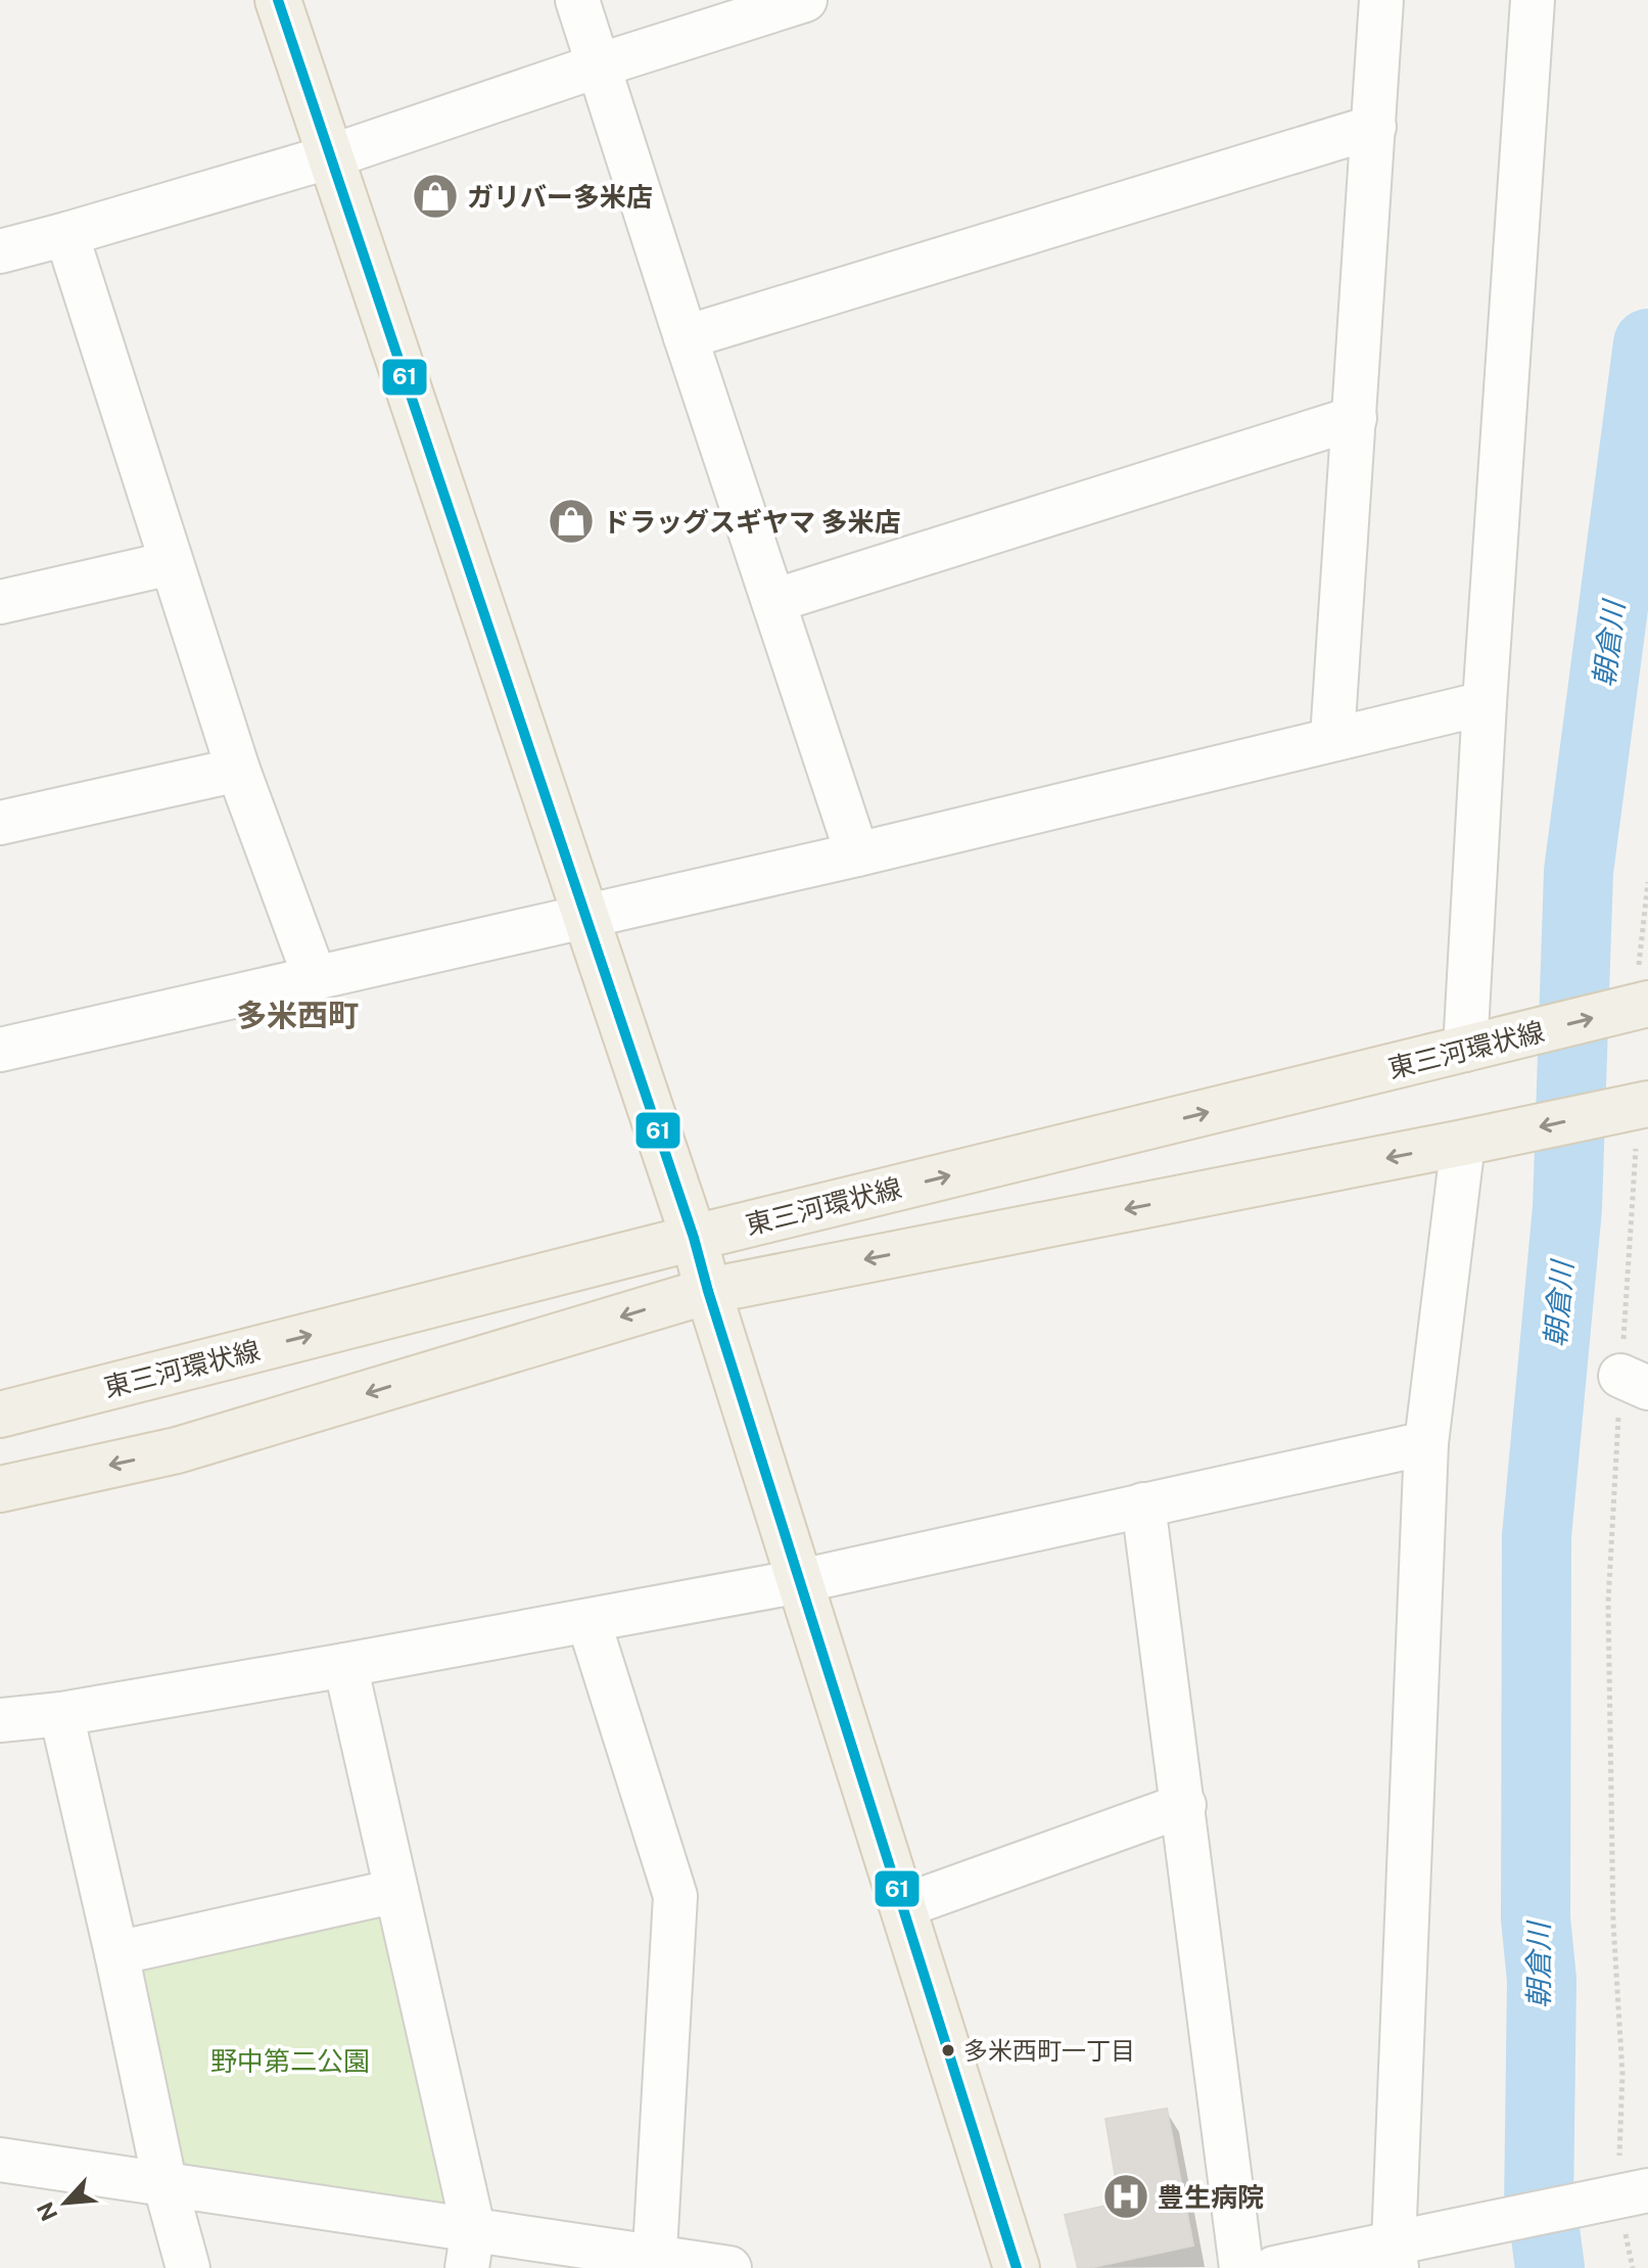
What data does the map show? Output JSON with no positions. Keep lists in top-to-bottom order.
{
  "streets": {
    "main road": ["東三河環状線"]
  },
  "districts": ["多米西町"],
  "water": ["朝倉川"],
  "parks": ["野中第二公園"],
  "places": {
    "shop": ["ガリバー多米店", "ドラッグスギヤマ 多米店"],
    "other": ["多米西町一丁目"],
    "hospital": ["豊生病院"]
  },
  "lines": ["transit line 61"],
  "north": "bottom left"
}
